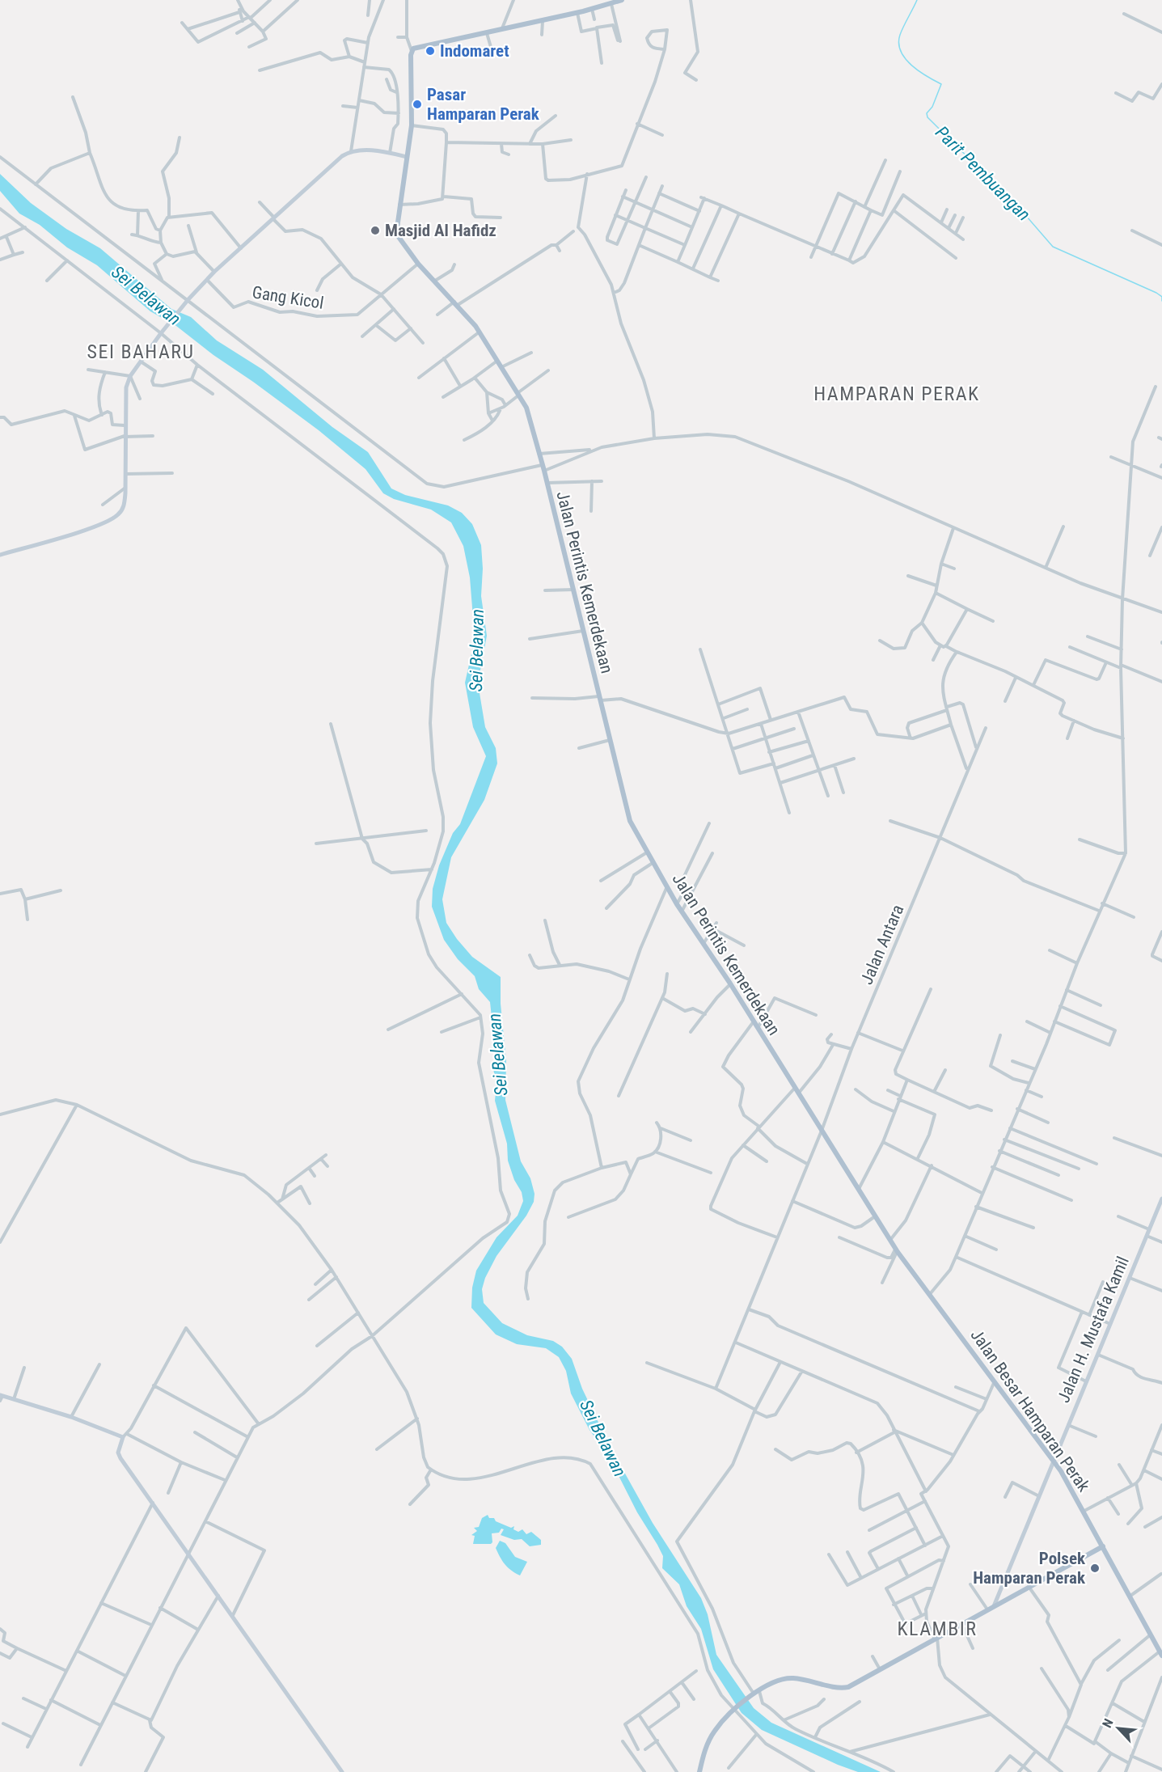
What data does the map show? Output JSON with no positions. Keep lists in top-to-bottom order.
{
  "streets": {
    "main road": ["Jalan Perintis Kemerdekaan", "Jalan Besar Hamparan Perak"],
    "street": ["Gang Kicol", "Jalan Antara", "Jalan H. Mustafa Kamil"]
  },
  "crossings": [
    ["Gang Kicol", "Jalan Perintis Kemerdekaan"],
    ["Jalan Perintis Kemerdekaan", "Jalan Antara"],
    ["Jalan Perintis Kemerdekaan", "Jalan Besar Hamparan Perak"],
    ["Jalan H. Mustafa Kamil", "Jalan Besar Hamparan Perak"]
  ],
  "districts": ["SEI BAHARU", "HAMPARAN PERAK", "KLAMBIR"],
  "water": ["Parit Pembuangan", "Sei Belawan"],
  "places": [
    "Indomaret",
    "Pasar Hamparan Perak",
    "Masjid Al Hafidz",
    "Polsek Hamparan Perak"
  ],
  "north": "top left"
}
